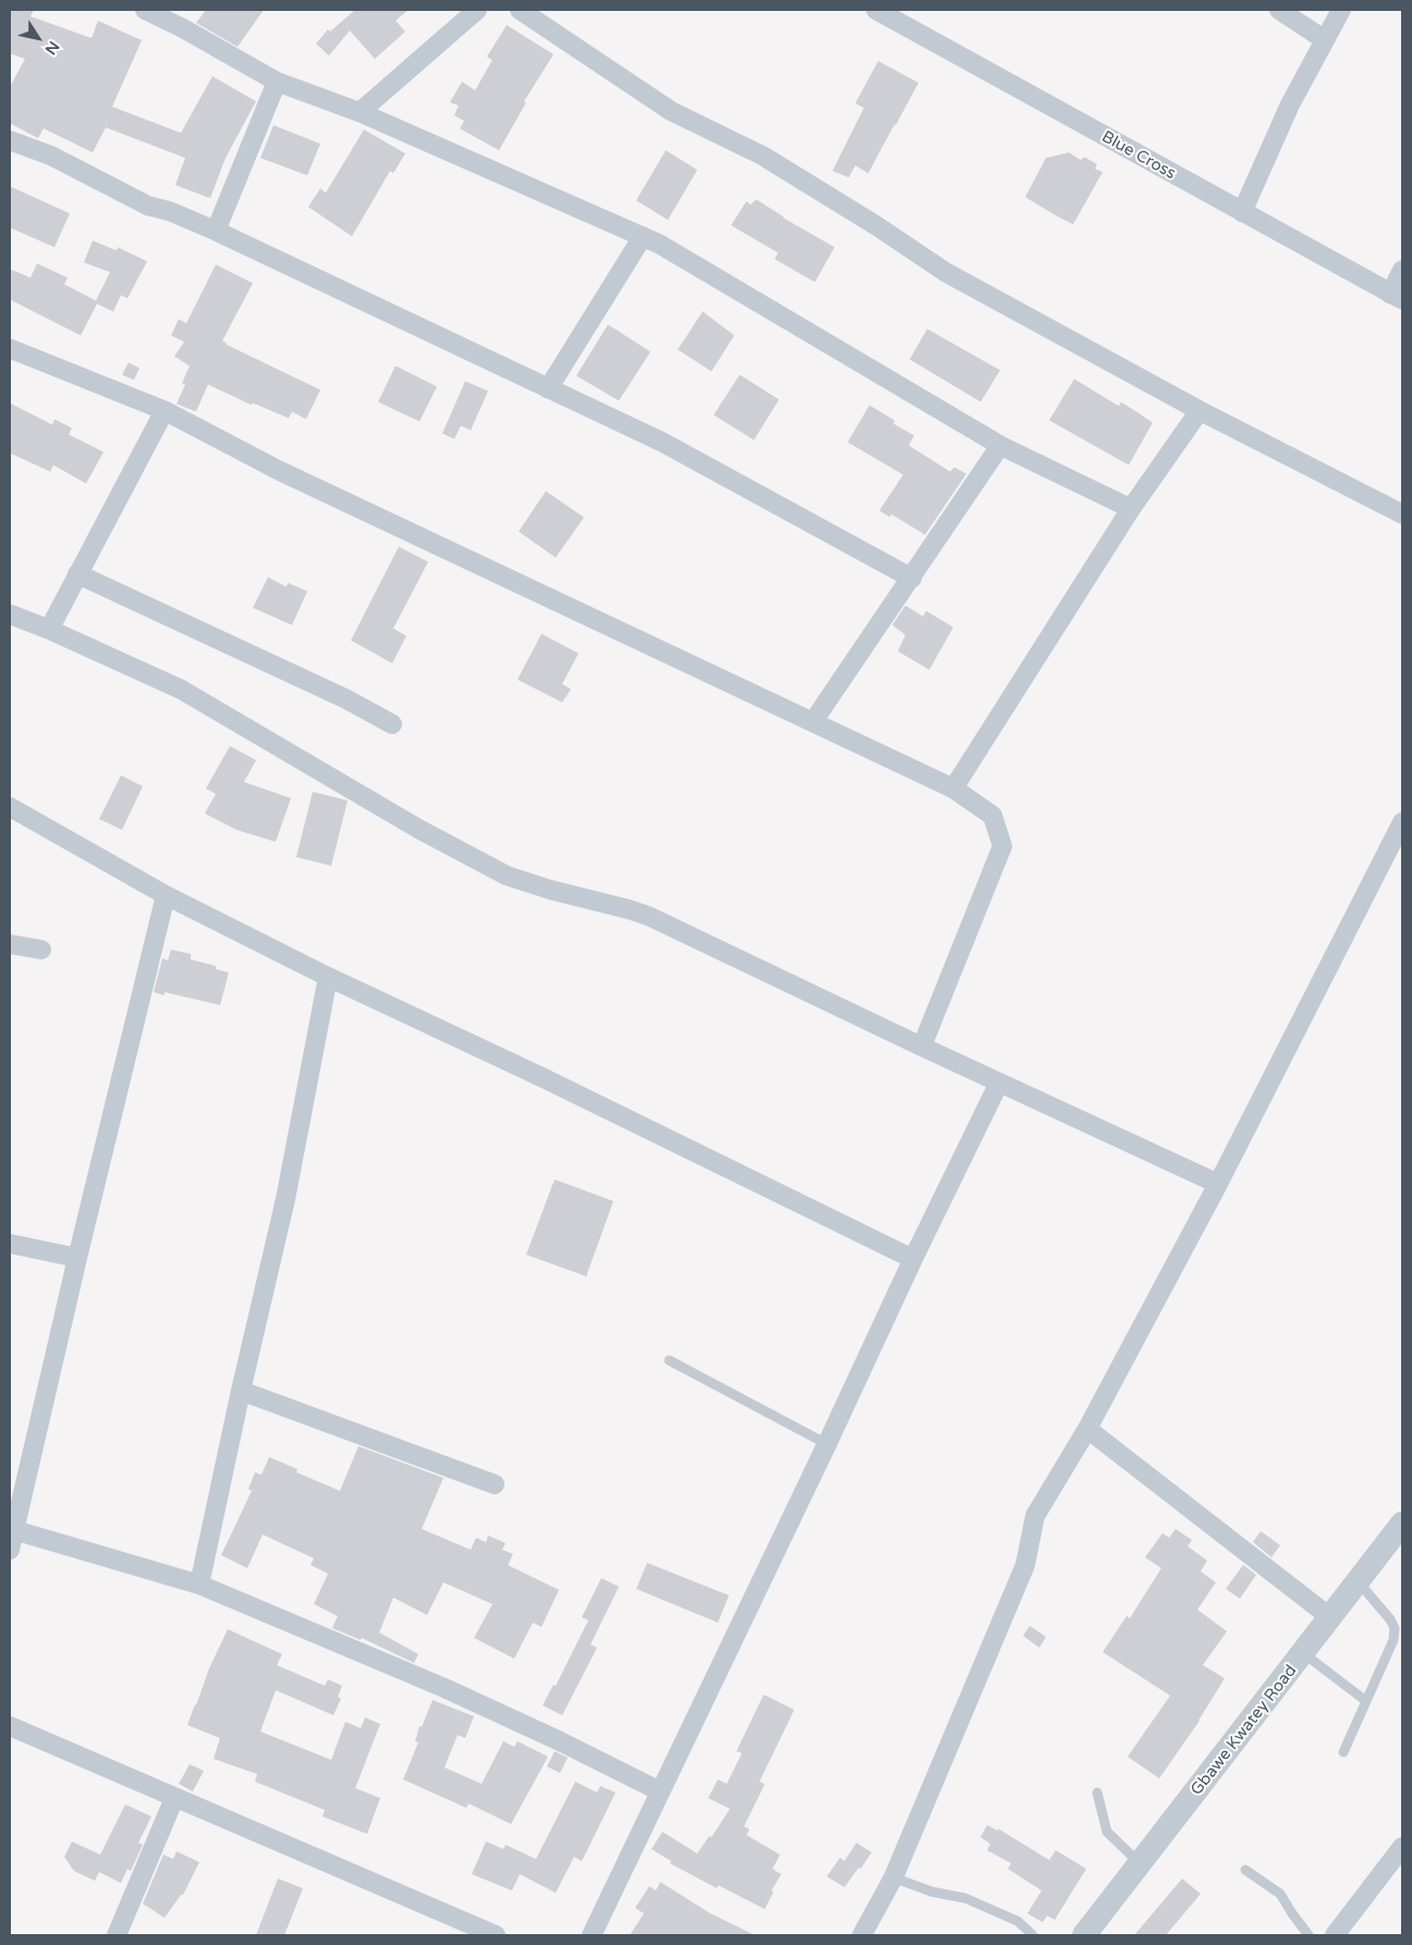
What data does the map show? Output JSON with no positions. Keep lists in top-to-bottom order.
{
  "streets": {
    "street": ["Blue Cross", "Gbawe Kwatey Road"]
  },
  "north": "bottom right"
}
